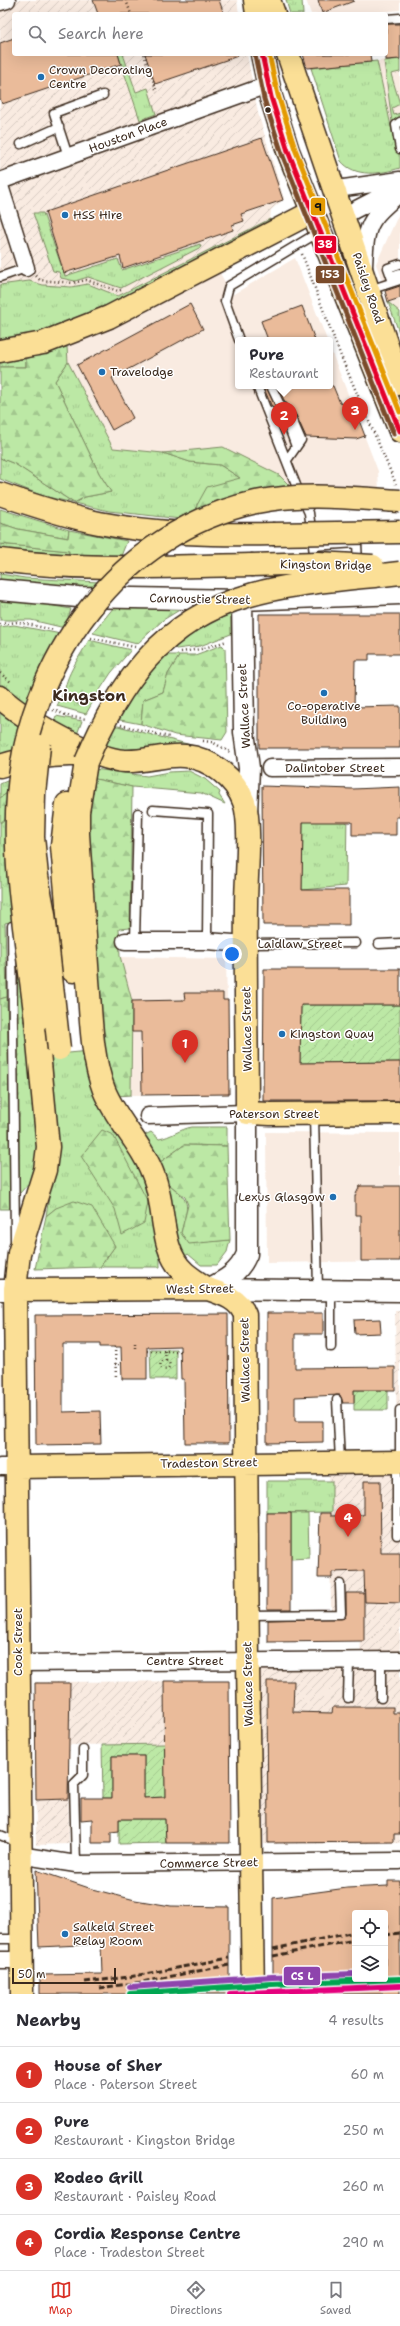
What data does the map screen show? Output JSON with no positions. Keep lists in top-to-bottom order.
{
  "streets": {
    "main road": [
      "Paisley Road",
      "Kingston Bridge",
      "Wallace Street",
      "Paterson Street",
      "West Street",
      "Tradeston Street",
      "Cook Street"
    ],
    "street": [
      "Houston Place",
      "Carnoustie Street",
      "Dalintober Street",
      "Laidlaw Street",
      "Centre Street",
      "Commerce Street"
    ]
  },
  "crossings": [
    ["Carnoustie Street", "Wallace Street"],
    ["Wallace Street", "Laidlaw Street"],
    ["Wallace Street", "Paterson Street"],
    ["Wallace Street", "West Street"],
    ["Wallace Street", "Tradeston Street"],
    ["Wallace Street", "Centre Street"],
    ["Wallace Street", "Commerce Street"],
    ["West Street", "Cook Street"],
    ["Tradeston Street", "Cook Street"],
    ["Cook Street", "Centre Street"],
    ["Cook Street", "Commerce Street"]
  ],
  "districts": ["Kingston"],
  "places": [
    "Crown Decorating Centre",
    "HSS Hire",
    "Travelodge",
    "Co-operative Building",
    "Kingston Quay",
    "Lexus Glasgow",
    "Salkeld Street Relay Room"
  ],
  "lines": ["transit line 38", "transit line 153", "transit line 9"],
  "scale_bar": "50 m",
  "page": {
    "search": "Search here",
    "popup": ["Pure", "Restaurant"],
    "pins": [
      "3",
      "2",
      "1",
      "4"
    ],
    "scale": "50 m",
    "heading": ["Nearby", "4 results"],
    "list": [
      {
        "mark": "1",
        "name": "House of Sher",
        "note": "Place · Paterson Street",
        "value": "60 m"
      },
      {
        "mark": "2",
        "name": "Pure",
        "note": "Restaurant · Kingston Bridge",
        "value": "250 m"
      },
      {
        "mark": "3",
        "name": "Rodeo Grill",
        "note": "Restaurant · Paisley Road",
        "value": "260 m"
      },
      {
        "mark": "4",
        "name": "Cordia Response Centre",
        "note": "Place · Tradeston Street",
        "value": "290 m"
      }
    ],
    "nav": ["Map", "Directions", "Saved"]
  }
}
